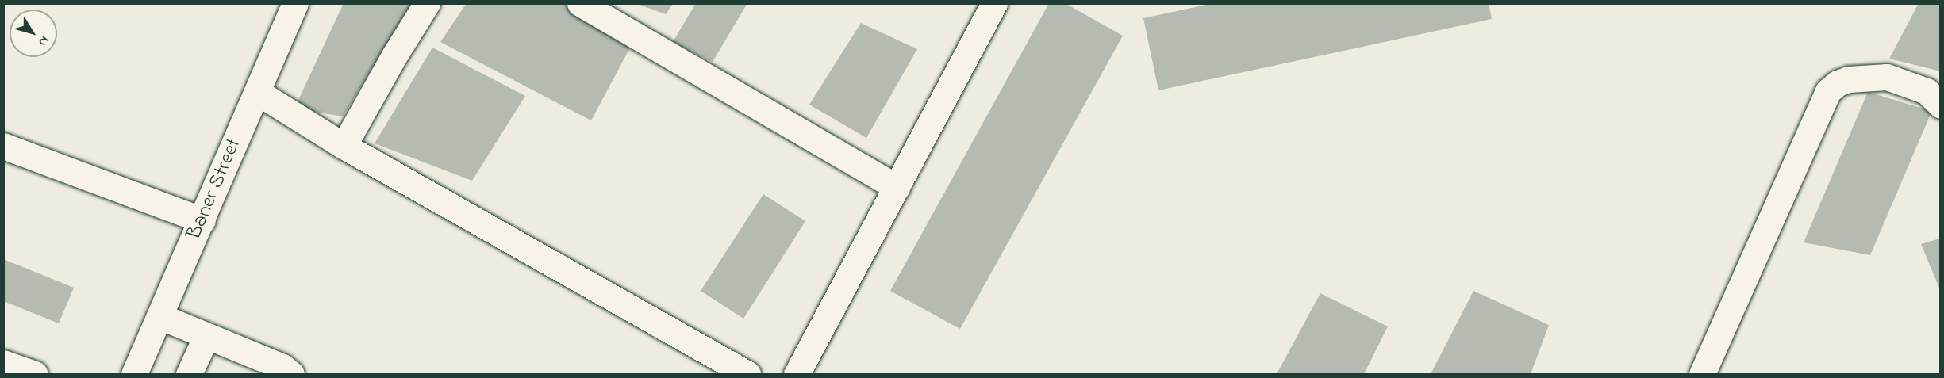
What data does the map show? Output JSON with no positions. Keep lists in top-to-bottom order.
{
  "streets": {
    "street": ["Baner Street"]
  },
  "north": "bottom right"
}
